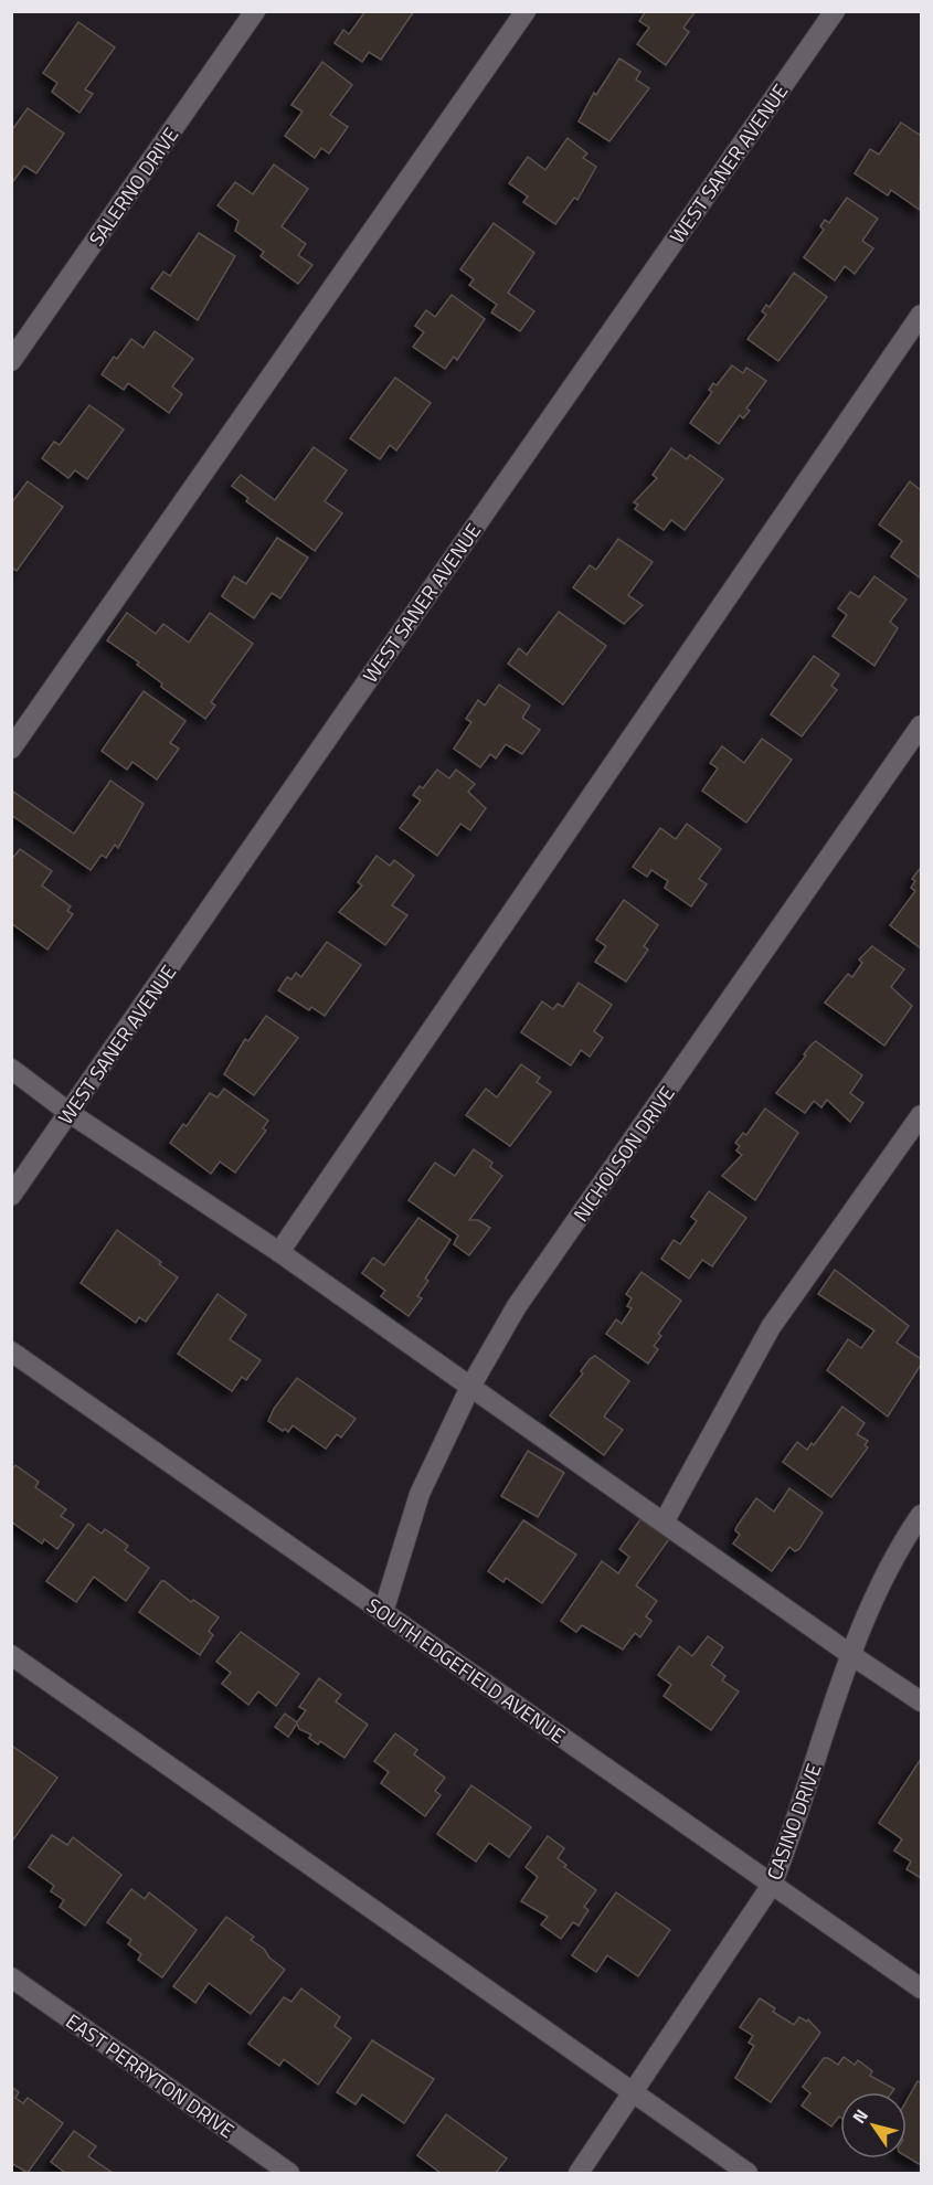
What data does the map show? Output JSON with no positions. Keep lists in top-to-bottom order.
{
  "streets": {
    "street": [
      "WEST SANER AVENUE",
      "SALERNO DRIVE",
      "NICHOLSON DRIVE",
      "SOUTH EDGEFIELD AVENUE",
      "CASINO DRIVE",
      "EAST PERRYTON DRIVE"
    ]
  },
  "crossings": [
    ["NICHOLSON DRIVE", "SOUTH EDGEFIELD AVENUE"],
    ["SOUTH EDGEFIELD AVENUE", "CASINO DRIVE"]
  ],
  "north": "top left"
}
